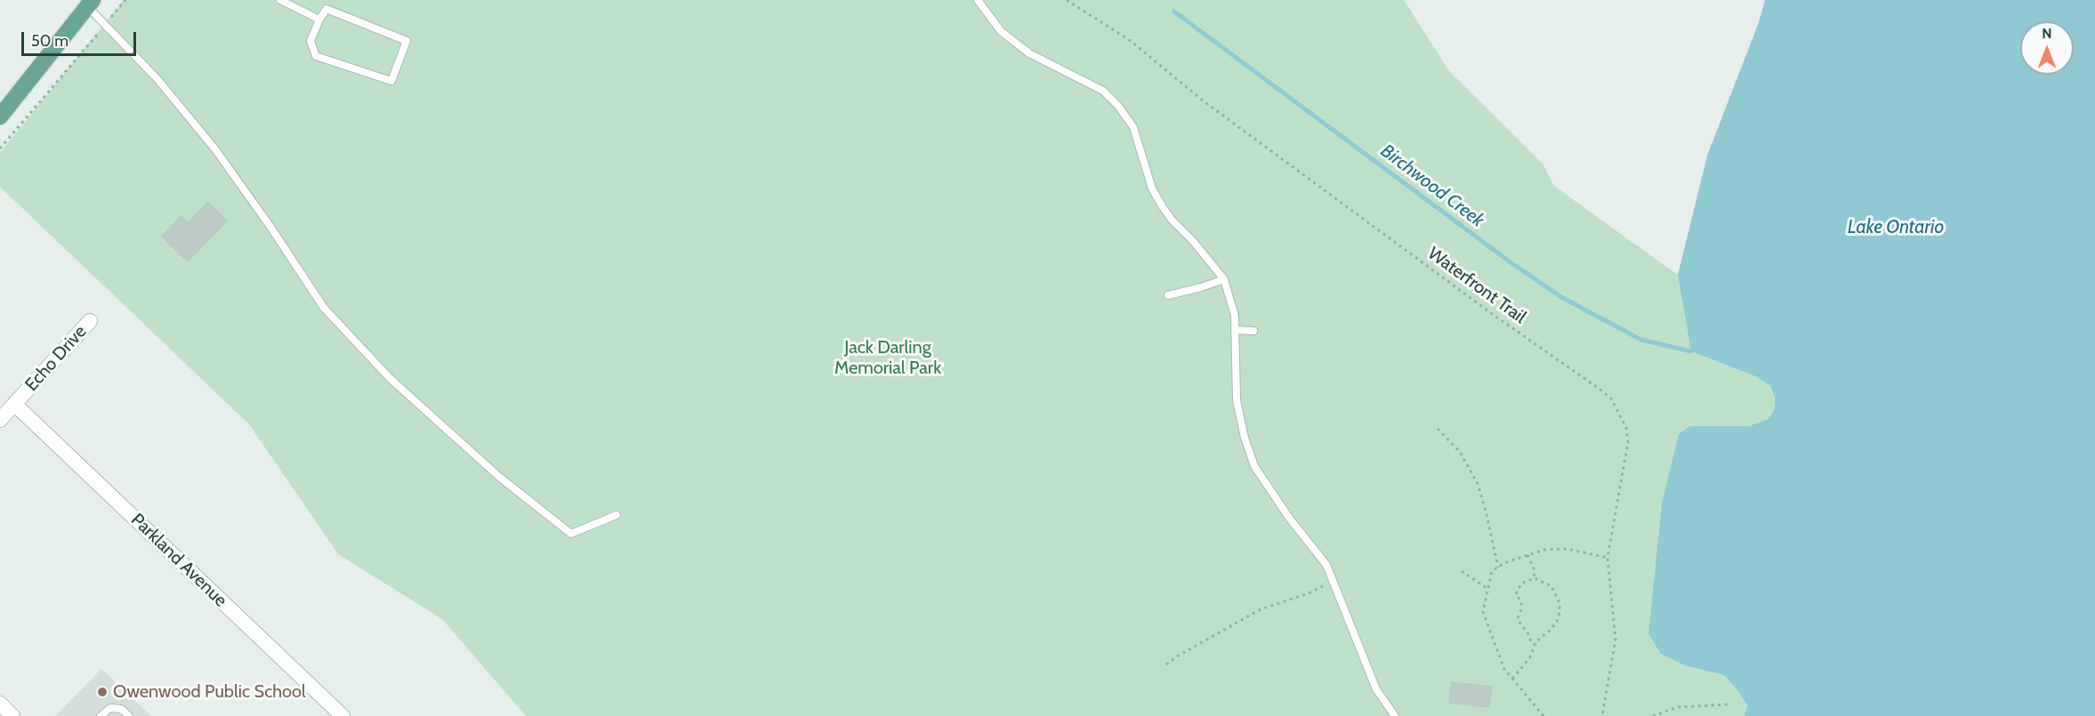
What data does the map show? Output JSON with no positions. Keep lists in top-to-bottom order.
{
  "streets": {
    "street": ["Echo Drive", "Parkland Avenue"],
    "path": ["Waterfront Trail"]
  },
  "crossings": [
    ["Echo Drive", "Parkland Avenue"]
  ],
  "water": ["Birchwood Creek", "Lake Ontario"],
  "parks": ["Jack Darling Memorial Park"],
  "places": ["Owenwood Public School"],
  "scale_bar": "50 m",
  "north": "top"
}
